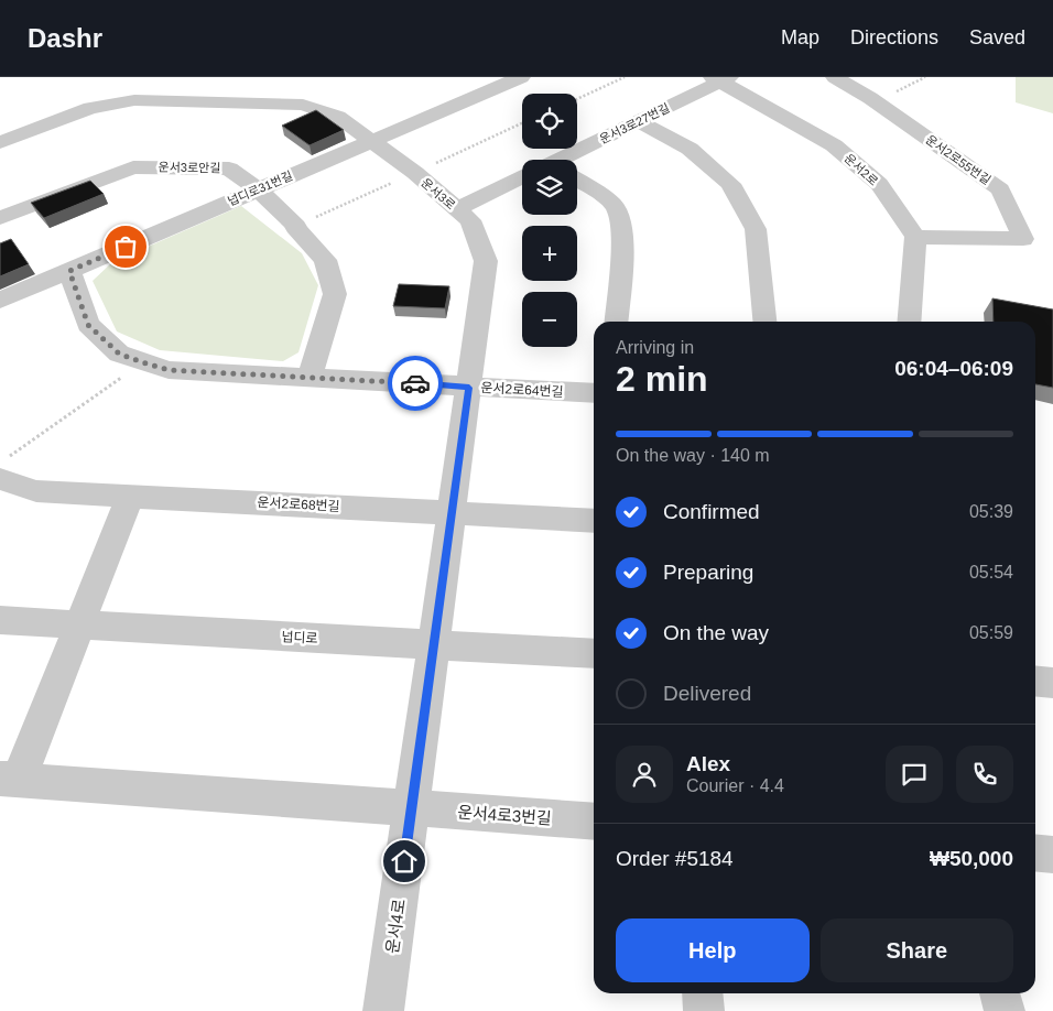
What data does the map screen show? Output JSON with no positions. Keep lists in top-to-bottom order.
{
  "streets": {
    "street": [
      "운서3로27번길",
      "운서2로55번길",
      "운서3로안길",
      "운서2로",
      "넙디로31번길",
      "운서3로",
      "운서2로64번길",
      "운서2로68번길",
      "넙디로",
      "운서4로3번길",
      "운서4로"
    ]
  },
  "crossings": [
    ["운서3로27번길", "운서2로"],
    ["운서3로27번길", "운서3로"],
    ["운서2로55번길", "운서2로"],
    ["운서3로안길", "넙디로31번길"],
    ["운서3로안길", "운서2로64번길"],
    ["넙디로31번길", "운서3로"],
    ["넙디로31번길", "운서2로64번길"],
    ["운서3로", "운서2로64번길"],
    ["운서3로", "운서2로68번길"],
    ["운서3로", "넙디로"],
    ["운서3로", "운서4로"],
    ["넙디로", "운서4로"],
    ["운서4로3번길", "운서4로"]
  ],
  "page": {
    "header": "Dashr",
    "nav": ["Map", "Directions", "Saved"],
    "map_buttons": ["+", "−"],
    "heading": ["2 min", "Arriving in", "06:04–06:09"],
    "panel": [
      "Alex",
      "Courier · 4.4",
      "Order #5184",
      "₩50,000"
    ],
    "bar": "On the way · 140 m",
    "list": [
      ["Confirmed", "05:39"],
      ["Preparing", "05:54"],
      ["On the way", "05:59"],
      "Delivered"
    ],
    "buttons": ["Help", "Share"]
  }
}
